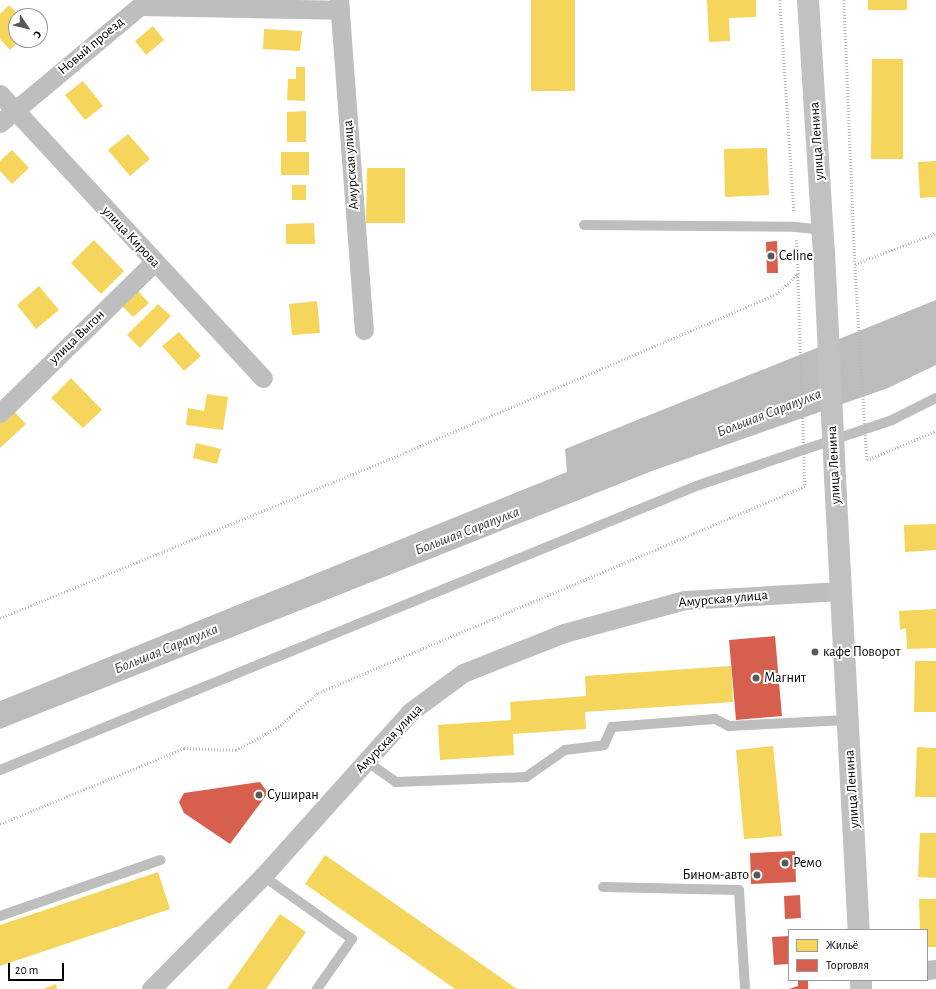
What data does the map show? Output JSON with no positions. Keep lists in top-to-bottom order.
{
  "streets": {
    "main road": ["улица Ленина"],
    "street": [
      "Новый проезд",
      "Амурская улица",
      "улица Кирова",
      "улица Выгон"
    ]
  },
  "crossings": [
    ["Новый проезд", "Амурская улица"],
    ["Новый проезд", "улица Кирова"],
    ["улица Ленина", "Амурская улица"],
    ["улица Кирова", "улица Выгон"]
  ],
  "water": ["Большая Сарапулка"],
  "places": [
    "Celine",
    "кафе Поворот",
    "Магнит",
    "Суширан",
    "Ремо",
    "Бином-авто"
  ],
  "legend": ["Жильё", "Торговля"],
  "scale_bar": "20 m",
  "north": "bottom right"
}
